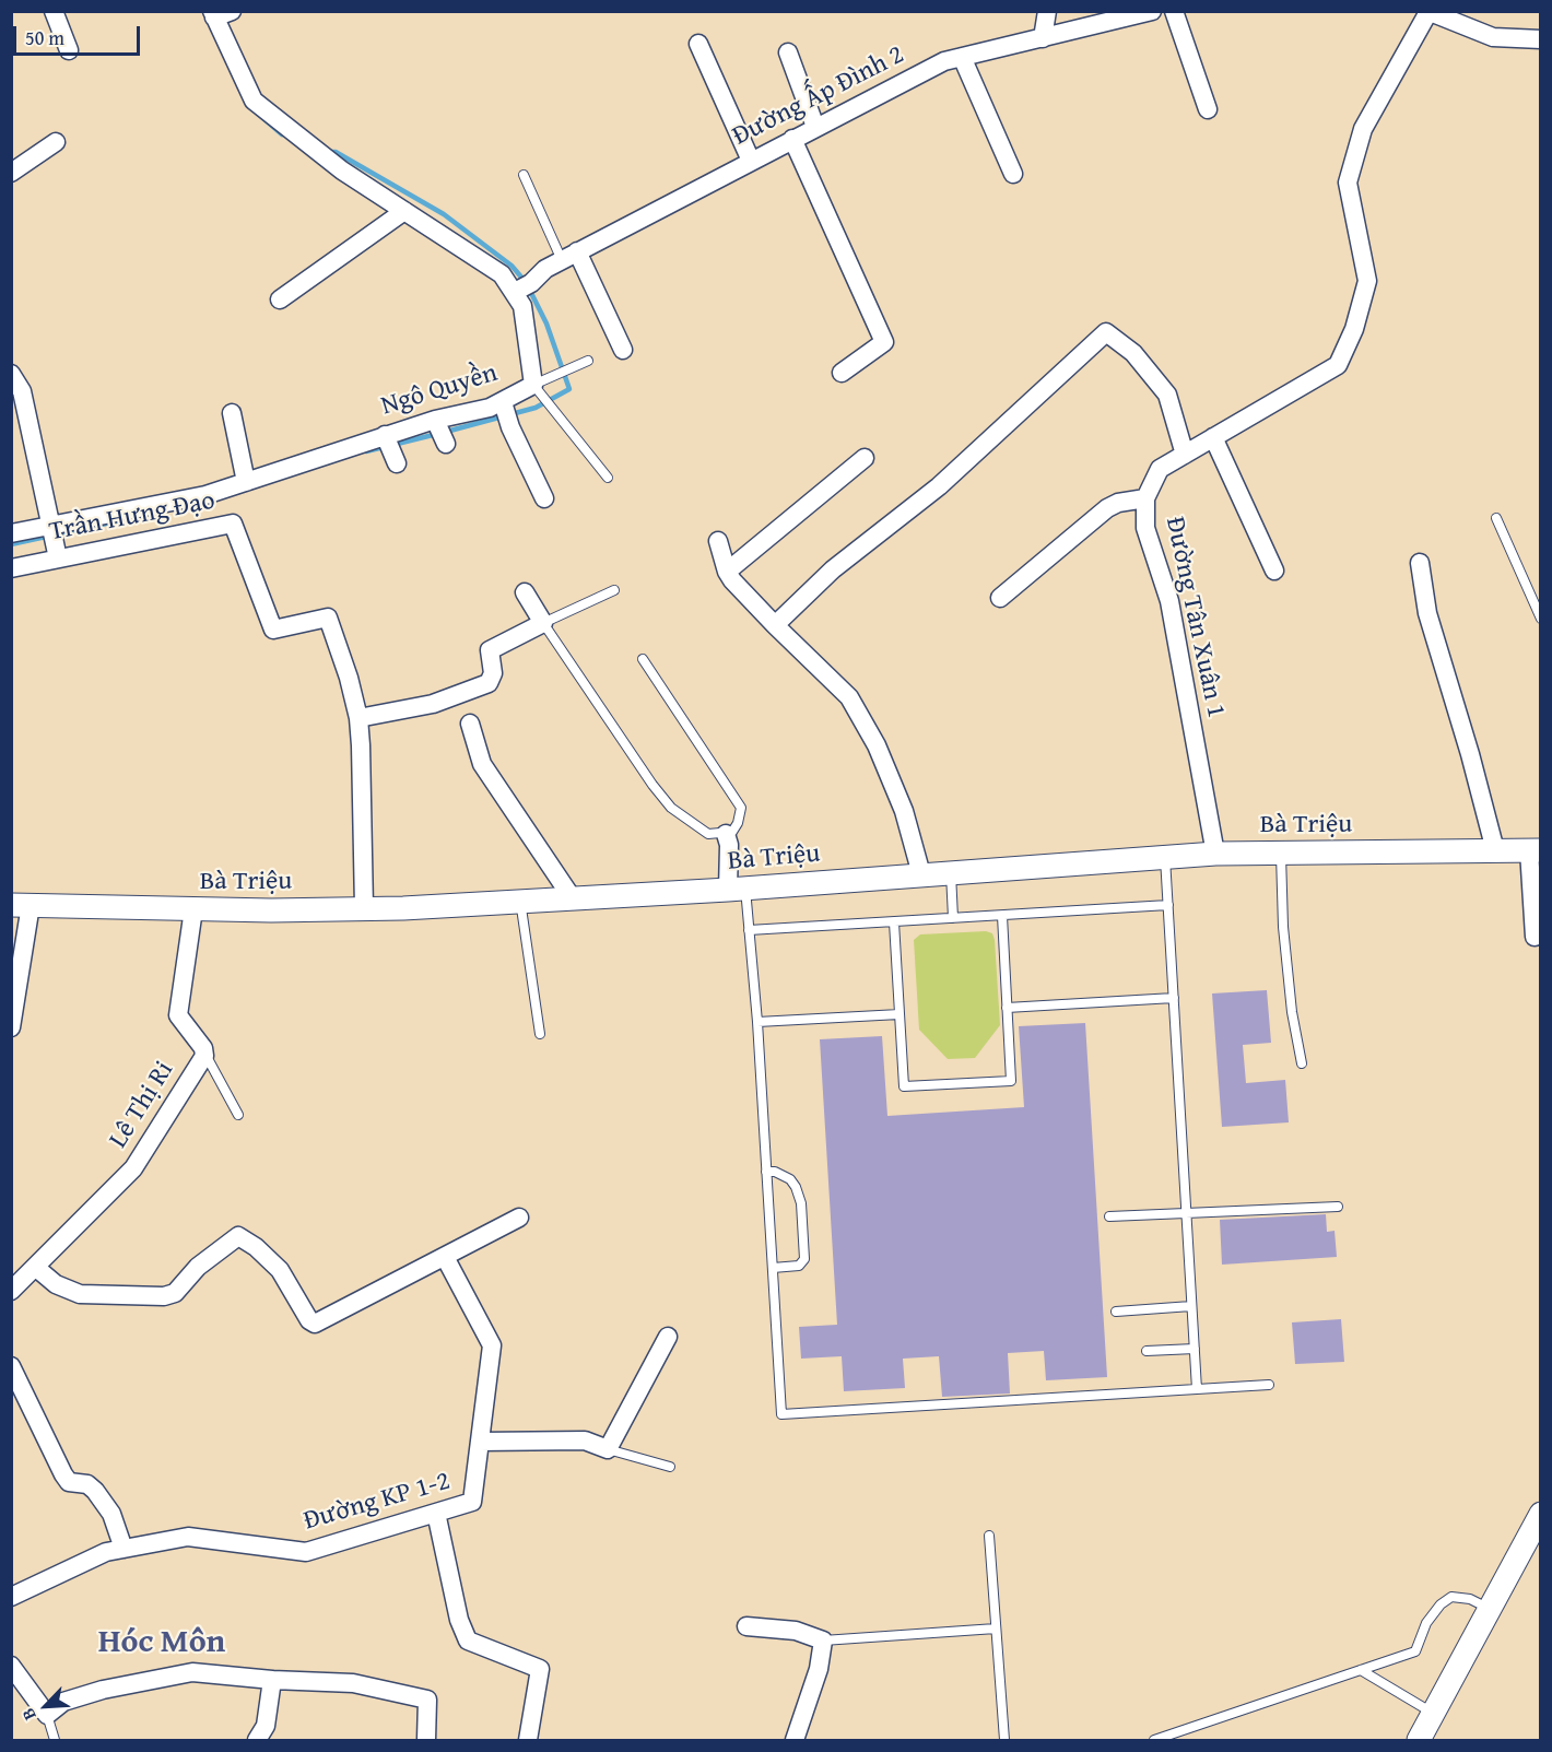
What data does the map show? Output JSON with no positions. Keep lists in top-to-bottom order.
{
  "streets": {
    "street": [
      "Đường Ấp Đình 2",
      "Ngô Quyền",
      "Trần Hưng Đạo",
      "Đường Tân Xuân 1",
      "Bà Triệu",
      "Lê Thị Ri",
      "Đường KP 1-2"
    ]
  },
  "crossings": [
    ["Đường Ấp Đình 2", "Ngô Quyền"],
    ["Trần Hưng Đạo", "Bà Triệu"],
    ["Đường Tân Xuân 1", "Bà Triệu"],
    ["Bà Triệu", "Lê Thị Ri"]
  ],
  "districts": ["Hóc Môn"],
  "scale_bar": "50 m",
  "north": "bottom left"
}
